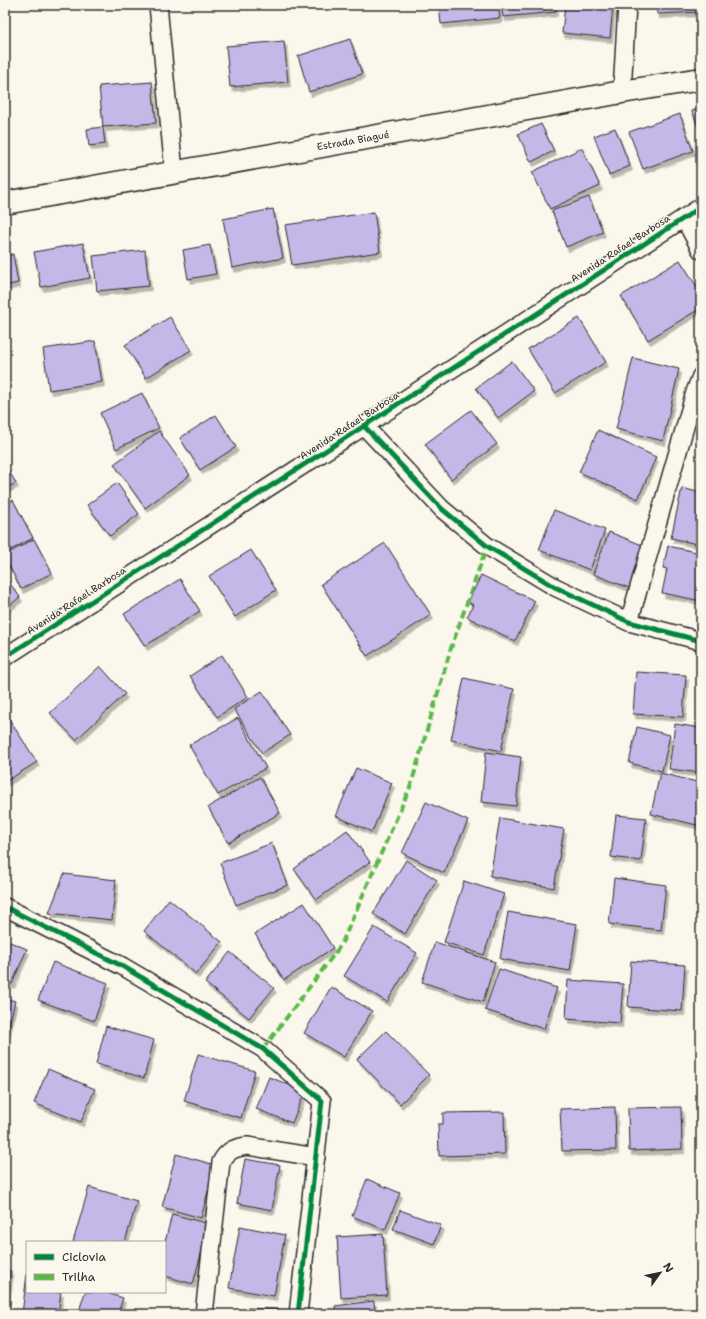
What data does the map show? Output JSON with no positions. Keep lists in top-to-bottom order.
{
  "streets": {
    "main road": ["Estrada Biagué"],
    "street": ["Avenida Rafael Barbosa"]
  },
  "legend": ["Ciclovia", "Trilha"],
  "north": "top right"
}
